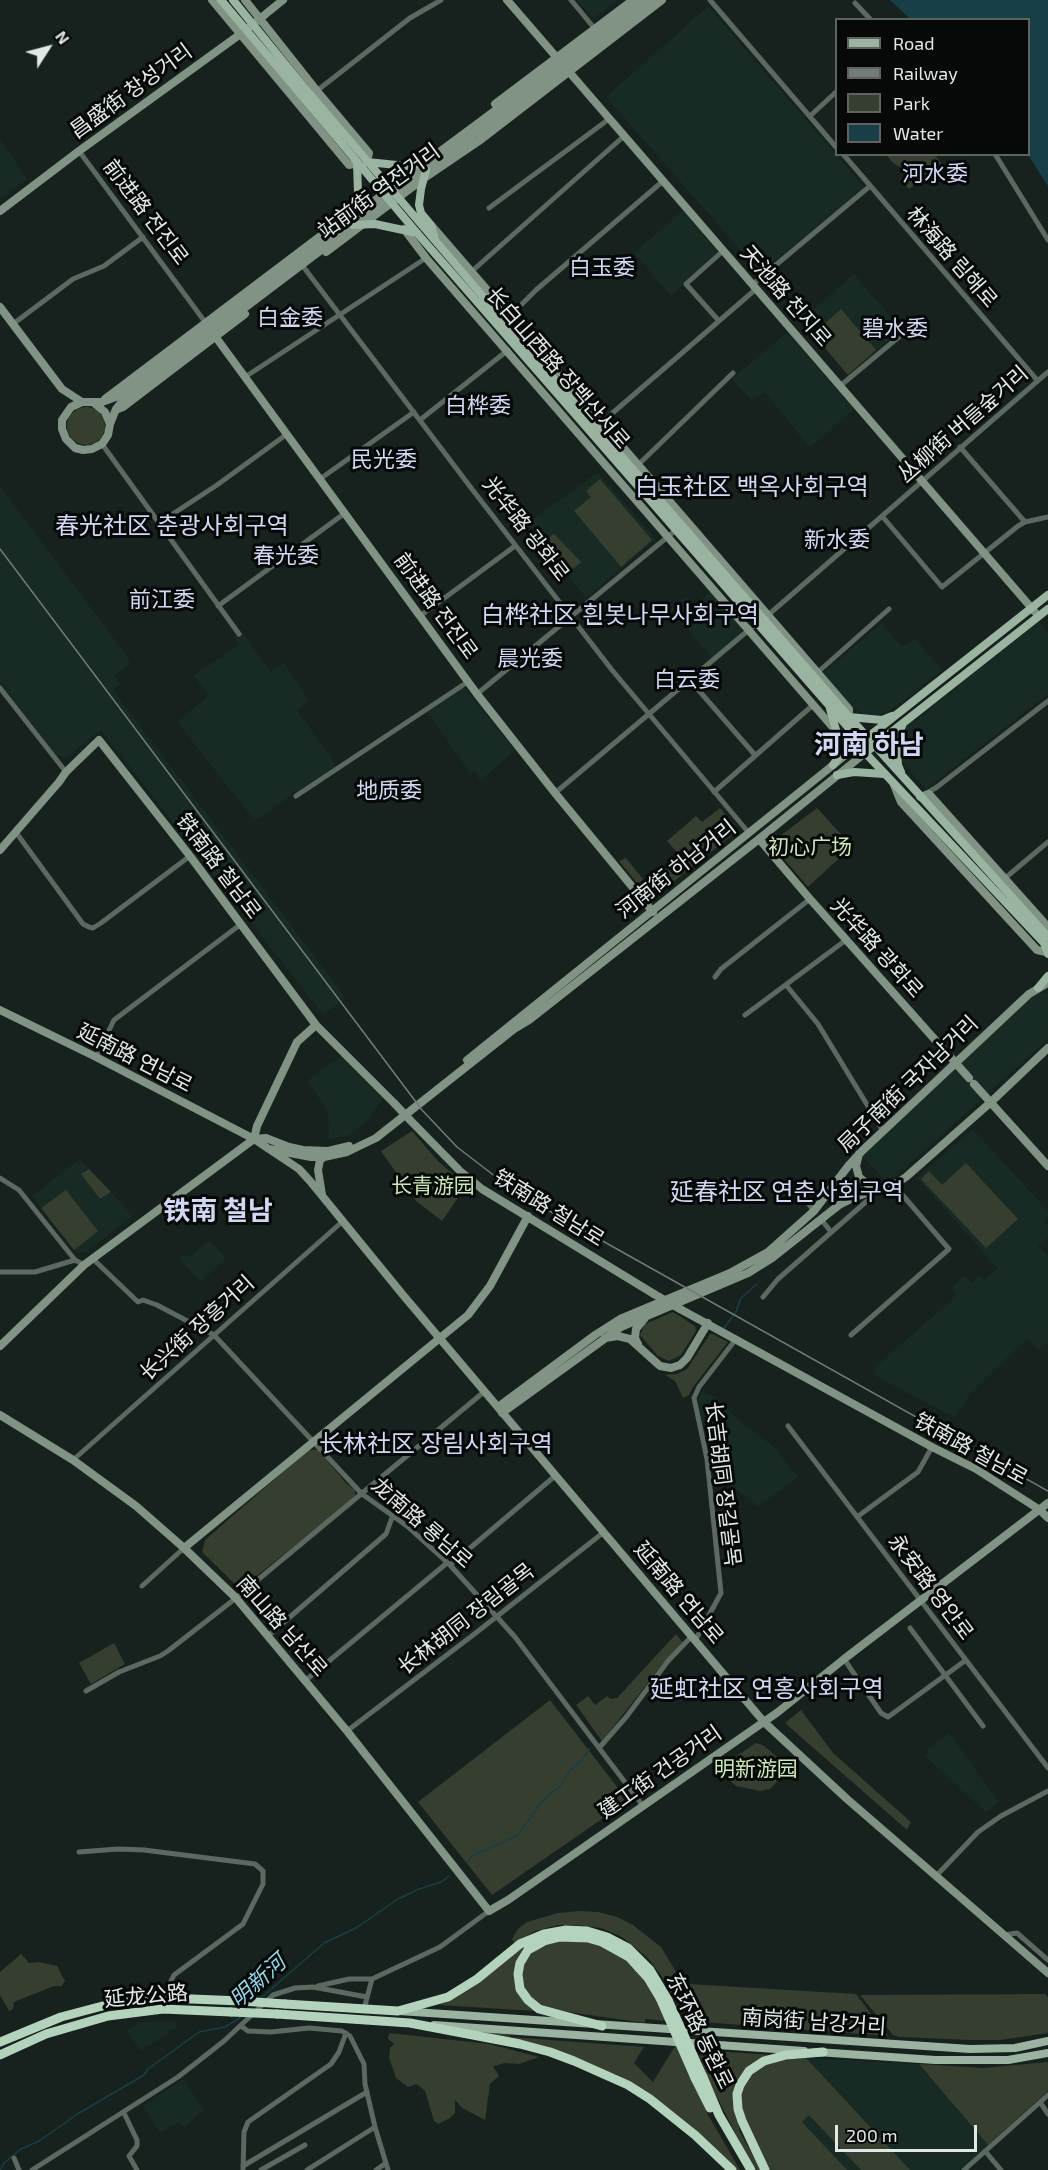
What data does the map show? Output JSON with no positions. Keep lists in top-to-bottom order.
{
  "streets": {
    "highway": ["延龙公路", "东环路 동환로"],
    "main road": ["长白山西路 장백산서로", "河南街 하남거리", "南岗街 남강거리"],
    "street": [
      "昌盛街 창성거리",
      "站前街 역전거리",
      "前进路 전진로",
      "林海路 림해로",
      "天池路 천지로",
      "丛柳街 버들숲거리",
      "光华路 광화로",
      "铁南路 철남로",
      "延南路 연남로",
      "局子南街 국자남거리",
      "长兴街 장흥거리",
      "长吉胡同 장길골목",
      "龙南路 룡남로",
      "永安路 영안로",
      "长林胡同 장림골목",
      "南山路 남산로",
      "建工街 건공거리"
    ]
  },
  "crossings": [
    ["昌盛街 창성거리", "前进路 전진로"],
    ["昌盛街 창성거리", "长白山西路 장백산서로"],
    ["站前街 역전거리", "前进路 전진로"],
    ["站前街 역전거리", "天池路 천지로"],
    ["站前街 역전거리", "长白山西路 장백산서로"],
    ["站前街 역전거리", "光华路 광화로"],
    ["前进路 전진로", "丛柳街 버들숲거리"],
    ["前进路 전진로", "河南街 하남거리"],
    ["林海路 림해로", "丛柳街 버들숲거리"],
    ["天池路 천지로", "丛柳街 버들숲거리"],
    ["天池路 천지로", "河南街 하남거리"],
    ["长白山西路 장백산서로", "丛柳街 버들숲거리"],
    ["长白山西路 장백산서로", "河南街 하남거리"],
    ["丛柳街 버들숲거리", "光华路 광화로"],
    ["光华路 광화로", "河南街 하남거리"],
    ["光华路 광화로", "局子南街 국자남거리"],
    ["铁南路 철남로", "长吉胡同 장길골목"],
    ["铁南路 철남로", "建工街 건공거리"],
    ["河南街 하남거리", "延南路 연남로"],
    ["延南路 연남로", "局子南街 국자남거리"],
    ["延南路 연남로", "长兴街 장흥거리"],
    ["延南路 연남로", "长吉胡同 장길골목"],
    ["延南路 연남로", "长林胡同 장림골목"],
    ["延南路 연남로", "建工街 건공거리"],
    ["长兴街 장흥거리", "龙南路 룡남로"],
    ["长兴街 장흥거리", "南山路 남산로"],
    ["长吉胡同 장길골목", "龙南路 룡남로"],
    ["龙南路 룡남로", "长林胡同 장림골목"],
    ["龙南路 룡남로", "建工街 건공거리"],
    ["永安路 영안로", "建工街 건공거리"],
    ["长林胡同 장림골목", "南山路 남산로"],
    ["南山路 남산로", "建工街 건공거리"],
    ["延龙公路", "南岗街 남강거리"],
    ["延龙公路", "东环路 동환로"],
    ["南岗街 남강거리", "东环路 동환로"]
  ],
  "districts": [
    "河水委",
    "白玉委",
    "白金委",
    "碧水委",
    "白桦委",
    "民光委",
    "白玉社区 백옥사회구역",
    "春光社区 춘광사회구역",
    "新水委",
    "春光委",
    "前江委",
    "白桦社区 흰봇나무사회구역",
    "晨光委",
    "白云委",
    "河南 하남",
    "地质委",
    "延春社区 연춘사회구역",
    "铁南 철남",
    "长林社区 장림사회구역",
    "延虹社区 연홍사회구역"
  ],
  "water": ["明新河"],
  "parks": ["初心广场", "长青游园", "明新游园"],
  "legend": [
    "Road",
    "Railway",
    "Park",
    "Water"
  ],
  "scale_bar": "200 m",
  "north": "top right"
}
